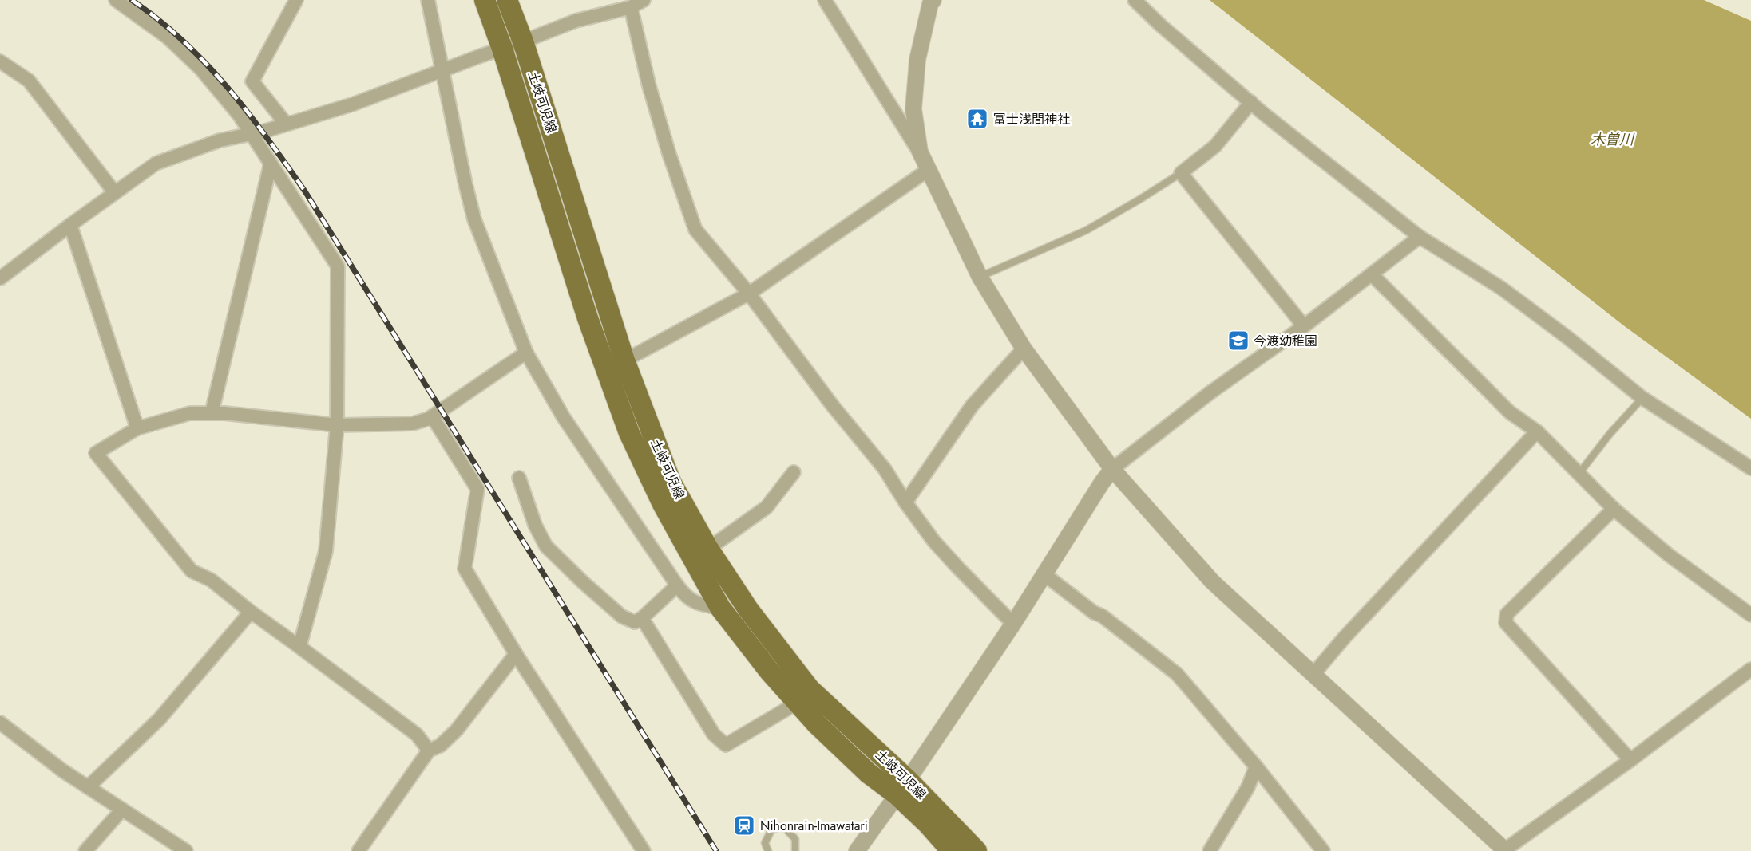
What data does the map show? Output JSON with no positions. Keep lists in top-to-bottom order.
{
  "streets": {
    "main road": ["土岐可児線"]
  },
  "water": ["木曽川"],
  "places": {
    "temple": ["富士浅間神社"],
    "school or university": ["今渡幼稚園"],
    "station": ["Nihonrain-Imawatari"]
  }
}
